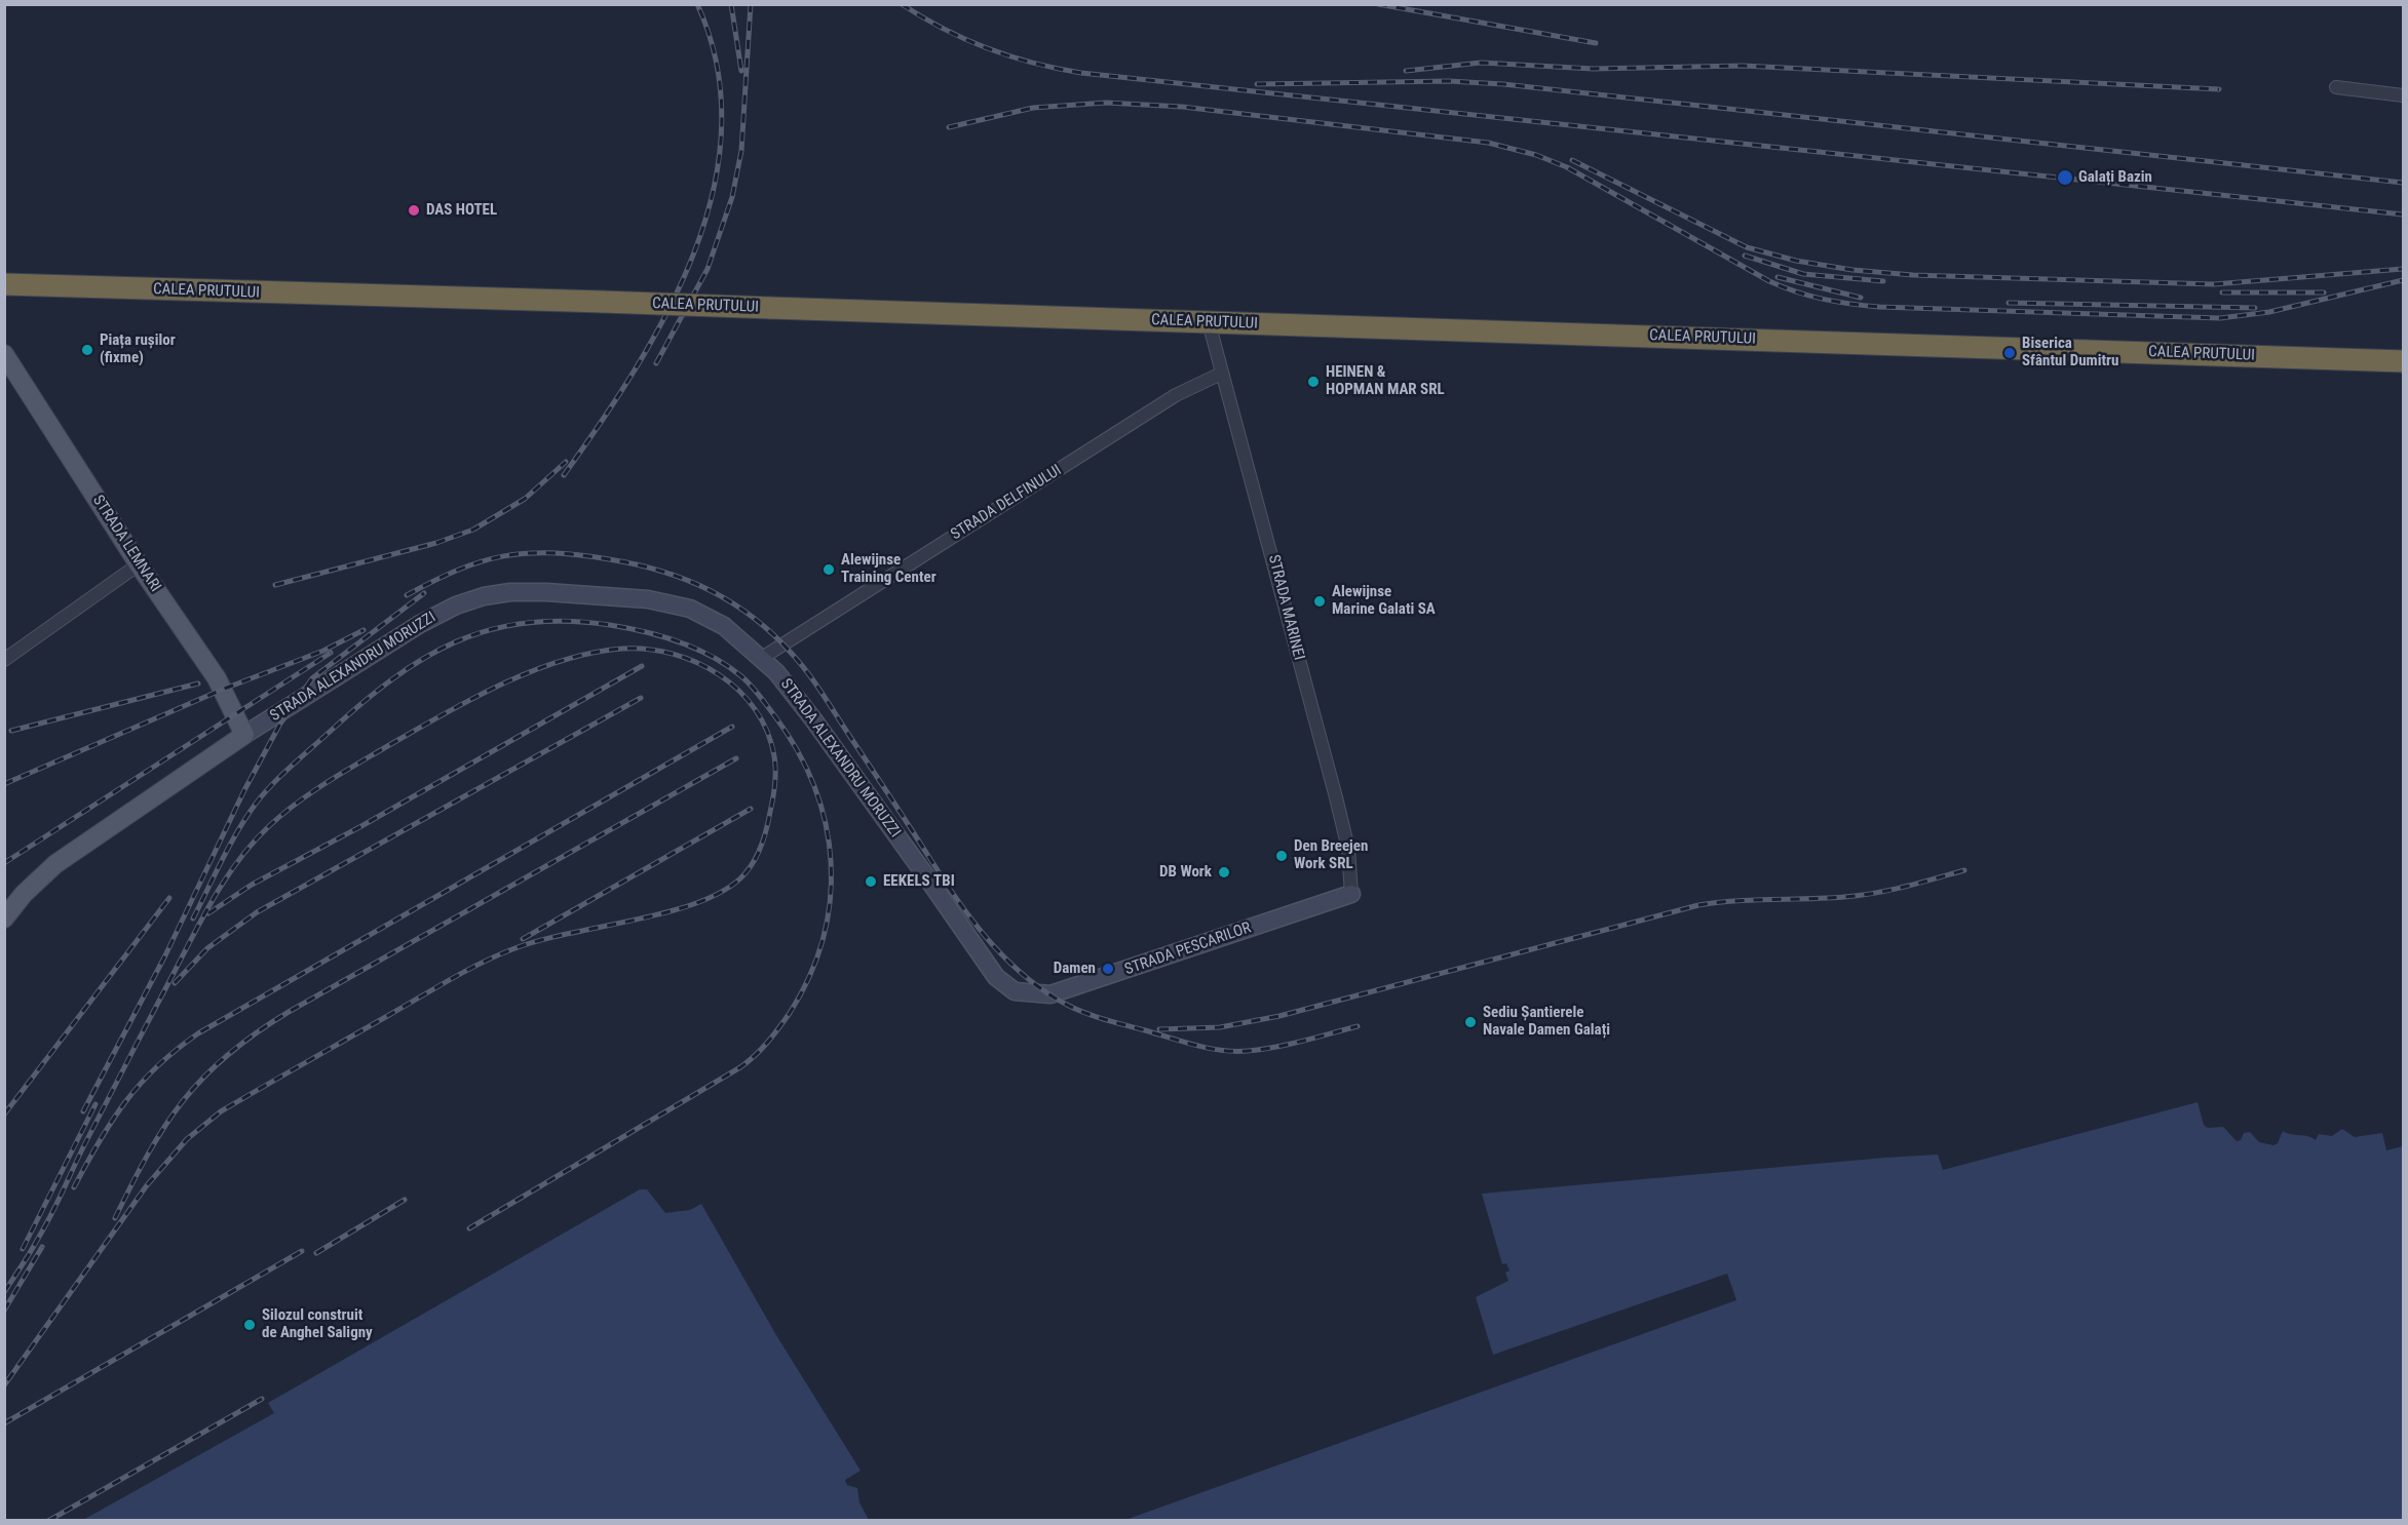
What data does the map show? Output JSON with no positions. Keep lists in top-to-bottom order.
{
  "streets": {
    "highway": ["CALEA PRUTULUI"],
    "main road": ["STRADA LEMNARI", "STRADA ALEXANDRU MORUZZI"],
    "street": ["STRADA DELFINULUI", "STRADA MARINEI", "STRADA PESCARILOR"]
  },
  "crossings": [
    ["CALEA PRUTULUI", "STRADA MARINEI"],
    ["STRADA DELFINULUI", "STRADA MARINEI"],
    ["STRADA DELFINULUI", "STRADA ALEXANDRU MORUZZI"],
    ["STRADA LEMNARI", "STRADA ALEXANDRU MORUZZI"],
    ["STRADA MARINEI", "STRADA PESCARILOR"],
    ["STRADA ALEXANDRU MORUZZI", "STRADA PESCARILOR"]
  ],
  "places": [
    "Galați Bazin",
    "DAS HOTEL",
    "Piața rușilor (fixme)",
    "Biserica Sfântul Dumitru",
    "HEINEN & HOPMAN MAR SRL",
    "Alewijnse Training Center",
    "Alewijnse Marine Galati SA",
    "Den Breejen Work SRL",
    "DB Work",
    "EEKELS TBI",
    "Damen",
    "Sediu Șantierele Navale Damen Galați",
    "Silozul construit de Anghel Saligny"
  ]
}
